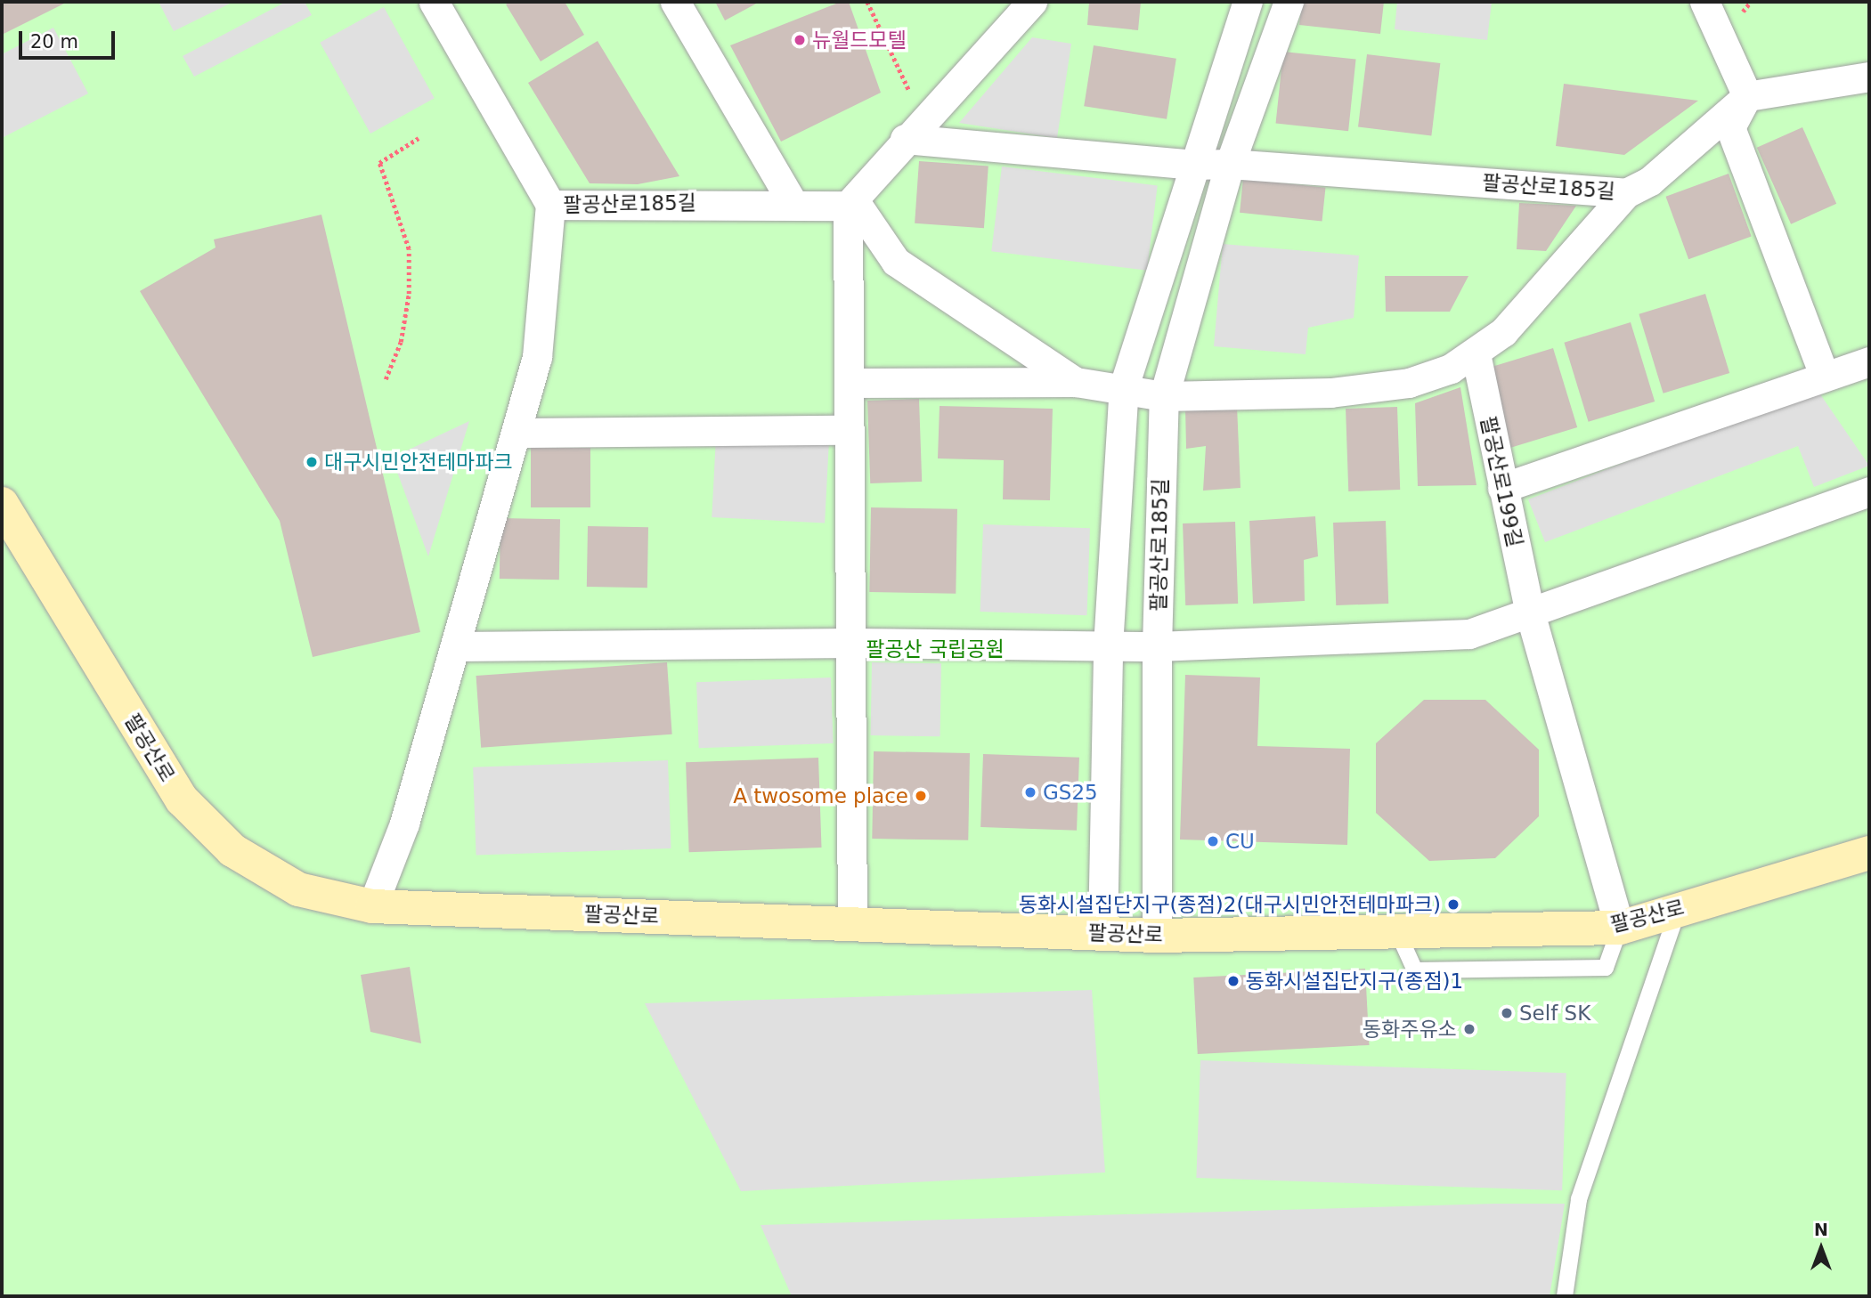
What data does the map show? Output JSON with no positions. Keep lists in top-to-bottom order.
{
  "streets": {
    "main road": ["팔공산로"],
    "street": ["팔공산로185길", "팔공산로199길"]
  },
  "crossings": [
    ["팔공산로185길", "팔공산로"],
    ["팔공산로199길", "팔공산로"]
  ],
  "parks": ["팔공산 국립공원"],
  "places": [
    "뉴월드모텔",
    "대구시민안전테마파크",
    "GS25",
    "A twosome place",
    "CU",
    "동화시설집단지구(종점)2(대구시민안전테마파크)",
    "동화시설집단지구(종점)1",
    "Self SK",
    "동화주유소"
  ],
  "scale_bar": "20 m",
  "north": "top"
}
